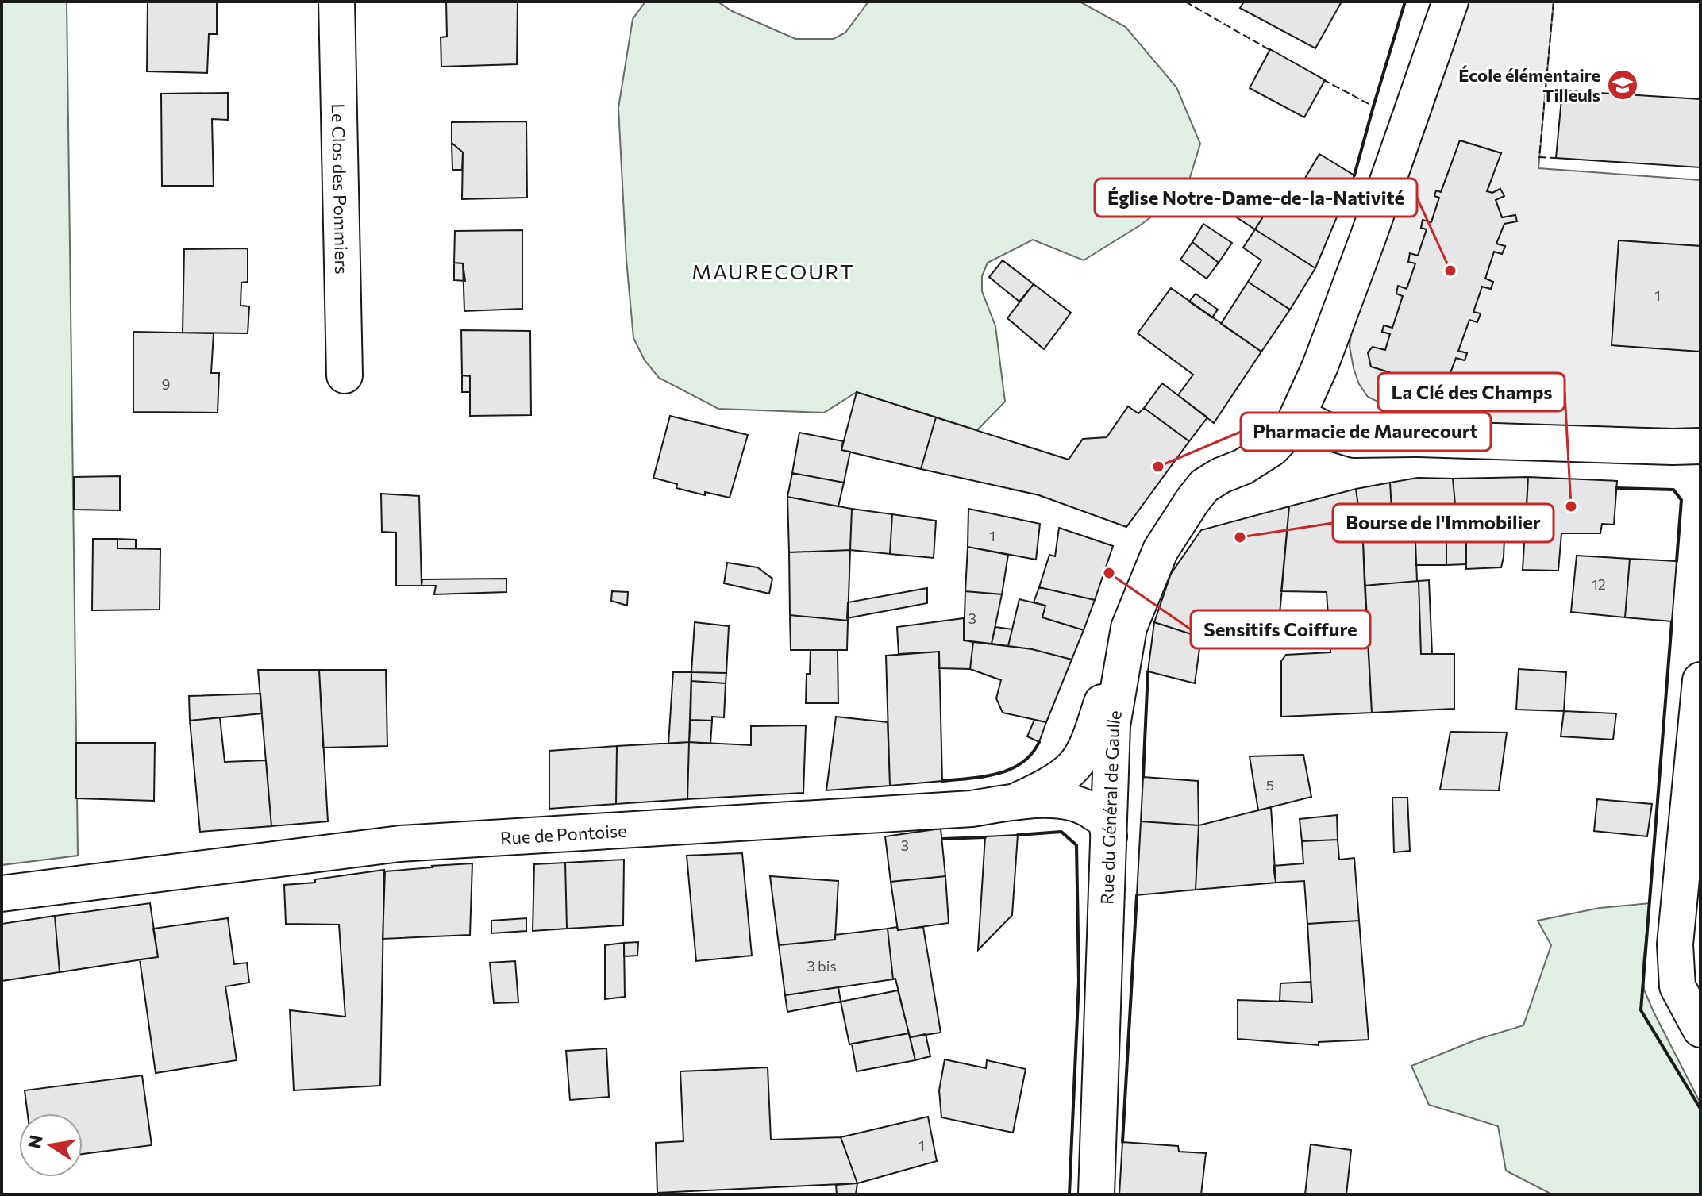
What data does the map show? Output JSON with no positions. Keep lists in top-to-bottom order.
{
  "streets": {
    "street": ["Le Clos des Pommiers", "Rue du Général de Gaulle", "Rue de Pontoise"]
  },
  "crossings": [
    ["Rue du Général de Gaulle", "Rue de Pontoise"]
  ],
  "districts": ["MAURECOURT"],
  "places": {
    "school or university": ["École élémentaire Tilleuls"],
    "other": [
      "Église Notre-Dame-de-la-Nativité",
      "Pharmacie de Maurecourt",
      "La Clé des Champs",
      "Bourse de l'Immobilier",
      "Sensitifs Coiffure"
    ]
  },
  "house_numbers": [
    "1",
    "9",
    "1",
    "12",
    "3",
    "5",
    "3",
    "3 bis",
    "1"
  ],
  "north": "left"
}
